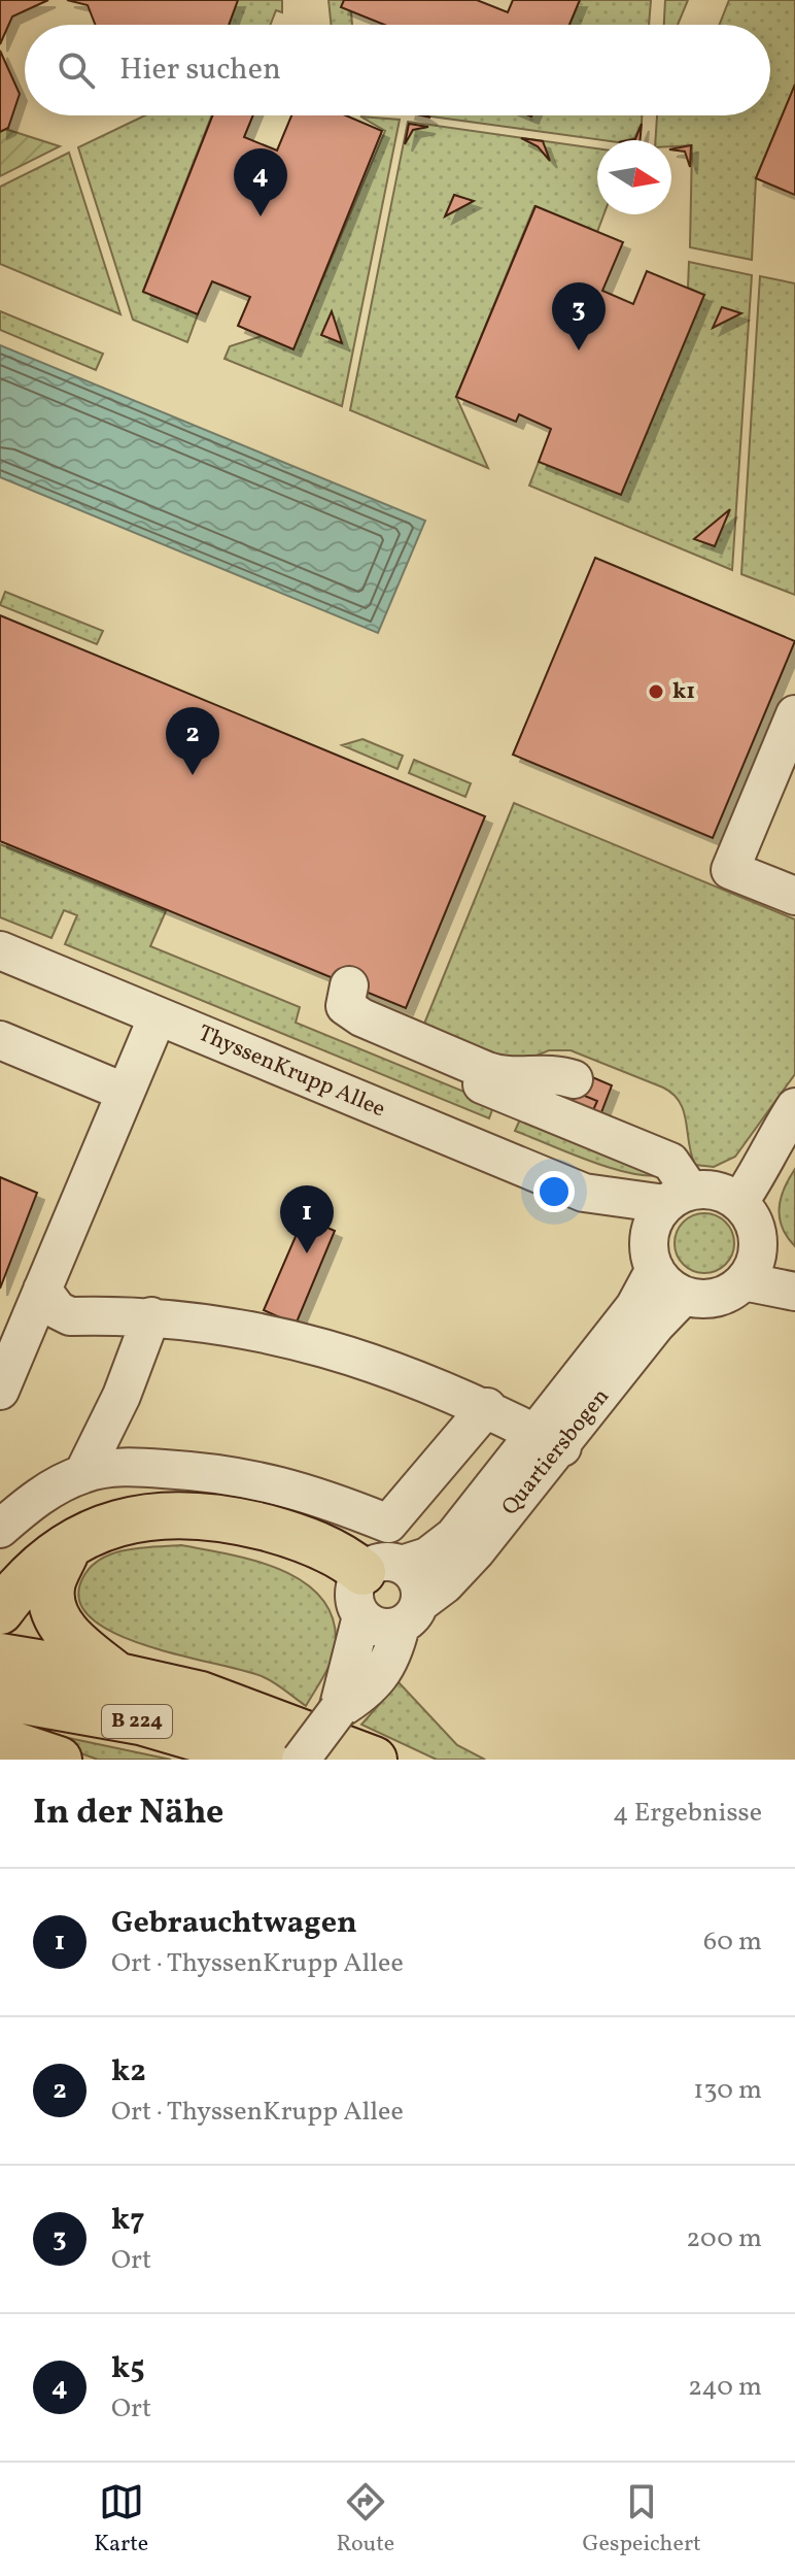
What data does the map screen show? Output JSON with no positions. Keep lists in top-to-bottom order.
{
  "streets": {
    "main road": ["B 224"],
    "street": ["ThyssenKrupp Allee", "Quartiersbogen"]
  },
  "crossings": [
    ["ThyssenKrupp Allee", "Quartiersbogen"]
  ],
  "places": ["k1"],
  "north": "right",
  "page": {
    "search": "Hier suchen",
    "pins": [
      "4",
      "3",
      "2",
      "1"
    ],
    "heading": ["In der Nähe", "4 Ergebnisse"],
    "list": [
      {
        "mark": "1",
        "name": "Gebrauchtwagen",
        "note": "Ort · ThyssenKrupp Allee",
        "value": "60 m"
      },
      {
        "mark": "2",
        "name": "k2",
        "note": "Ort · ThyssenKrupp Allee",
        "value": "130 m"
      },
      {
        "mark": "3",
        "name": "k7",
        "note": "Ort",
        "value": "200 m"
      },
      {
        "mark": "4",
        "name": "k5",
        "note": "Ort",
        "value": "240 m"
      }
    ],
    "nav": ["Karte", "Route", "Gespeichert"]
  }
}
